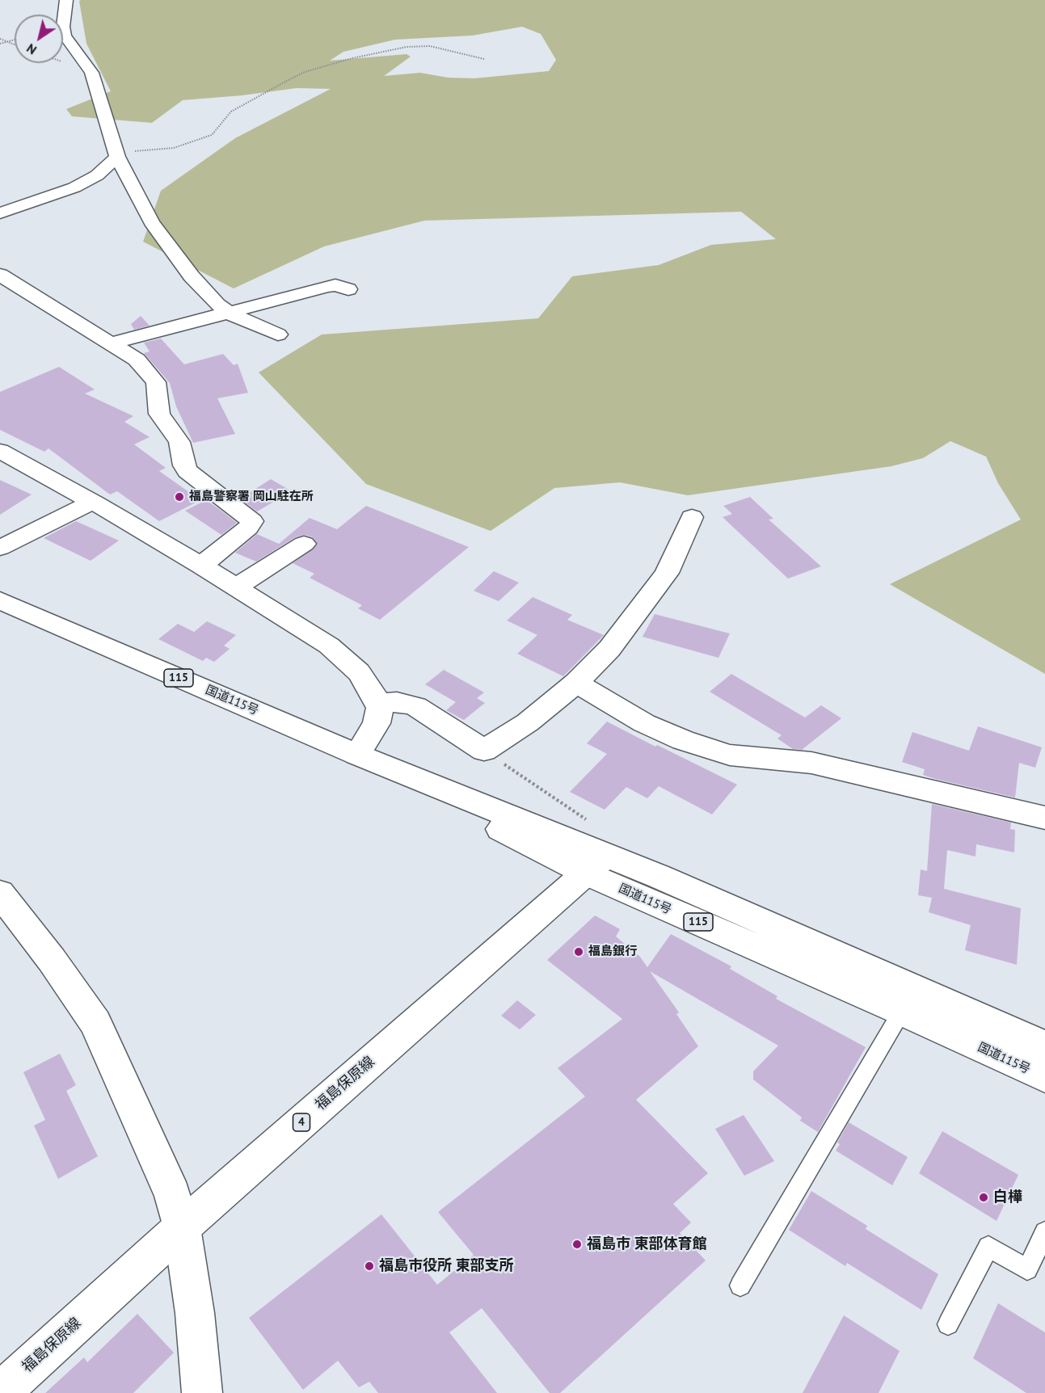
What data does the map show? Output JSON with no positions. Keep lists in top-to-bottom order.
{
  "streets": {
    "main road": [
      "115",
      "国道115号",
      "福島保原線",
      "4"
    ]
  },
  "crossings": [
    ["国道115号", "福島保原線"]
  ],
  "places": [
    "福島警察署 岡山駐在所",
    "福島銀行",
    "白樺",
    "福島市 東部体育館",
    "福島市役所 東部支所"
  ],
  "north": "bottom left"
}
